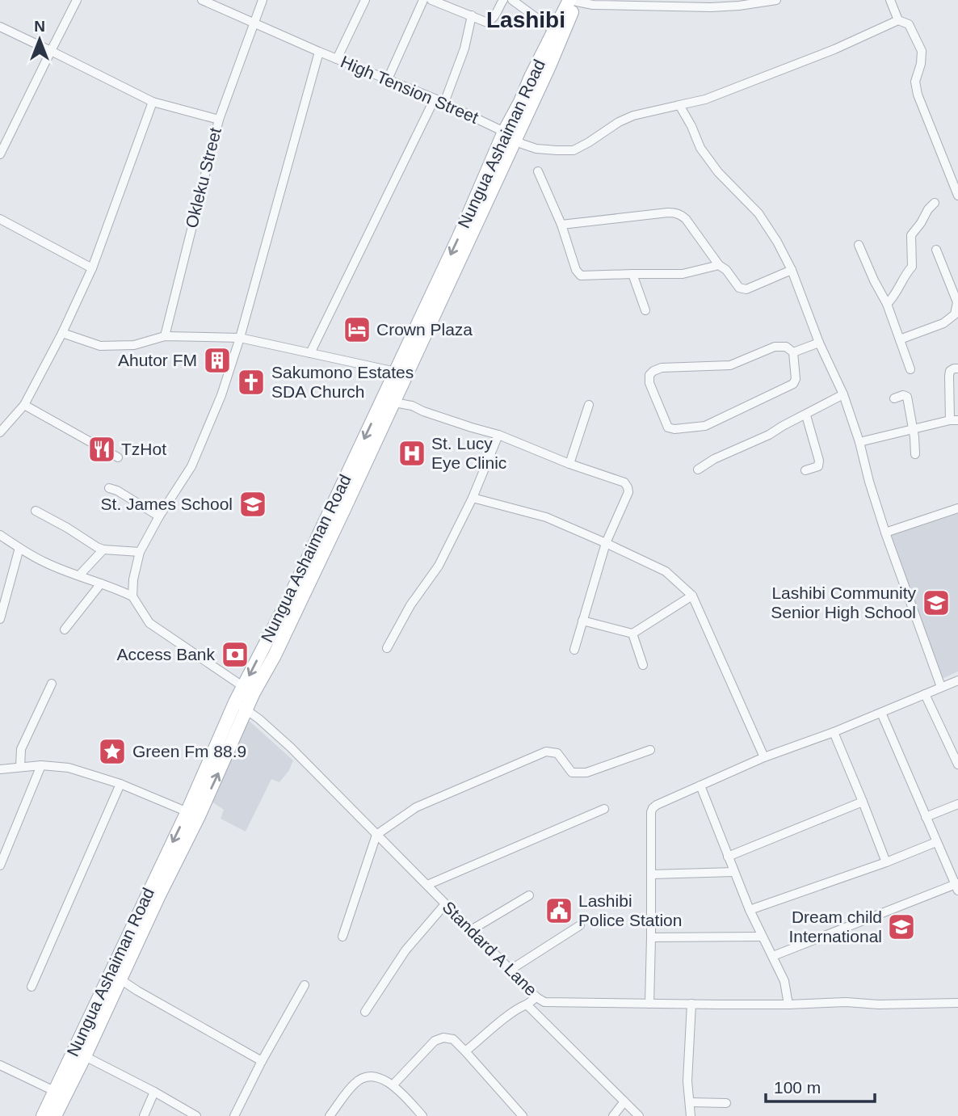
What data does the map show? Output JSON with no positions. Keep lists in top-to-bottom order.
{
  "streets": {
    "main road": ["Nungua Ashaiman Road"],
    "street": ["High Tension Street", "Okleku Street", "Standard A Lane"]
  },
  "crossings": [
    ["High Tension Street", "Nungua Ashaiman Road"],
    ["High Tension Street", "Okleku Street"],
    ["Nungua Ashaiman Road", "Standard A Lane"]
  ],
  "districts": ["Lashibi"],
  "places": {
    "hotel": ["Crown Plaza"],
    "building": ["Ahutor FM"],
    "church": ["Sakumono Estates SDA Church"],
    "restaurant": ["TzHot"],
    "hospital": ["St. Lucy Eye Clinic"],
    "school or university": ["St. James School", "Lashibi Community Senior High School", "Dream child International"],
    "bank": ["Access Bank"],
    "place": ["Green Fm 88.9"],
    "public building": ["Lashibi Police Station"]
  },
  "scale_bar": "100 m",
  "north": "top"
}
